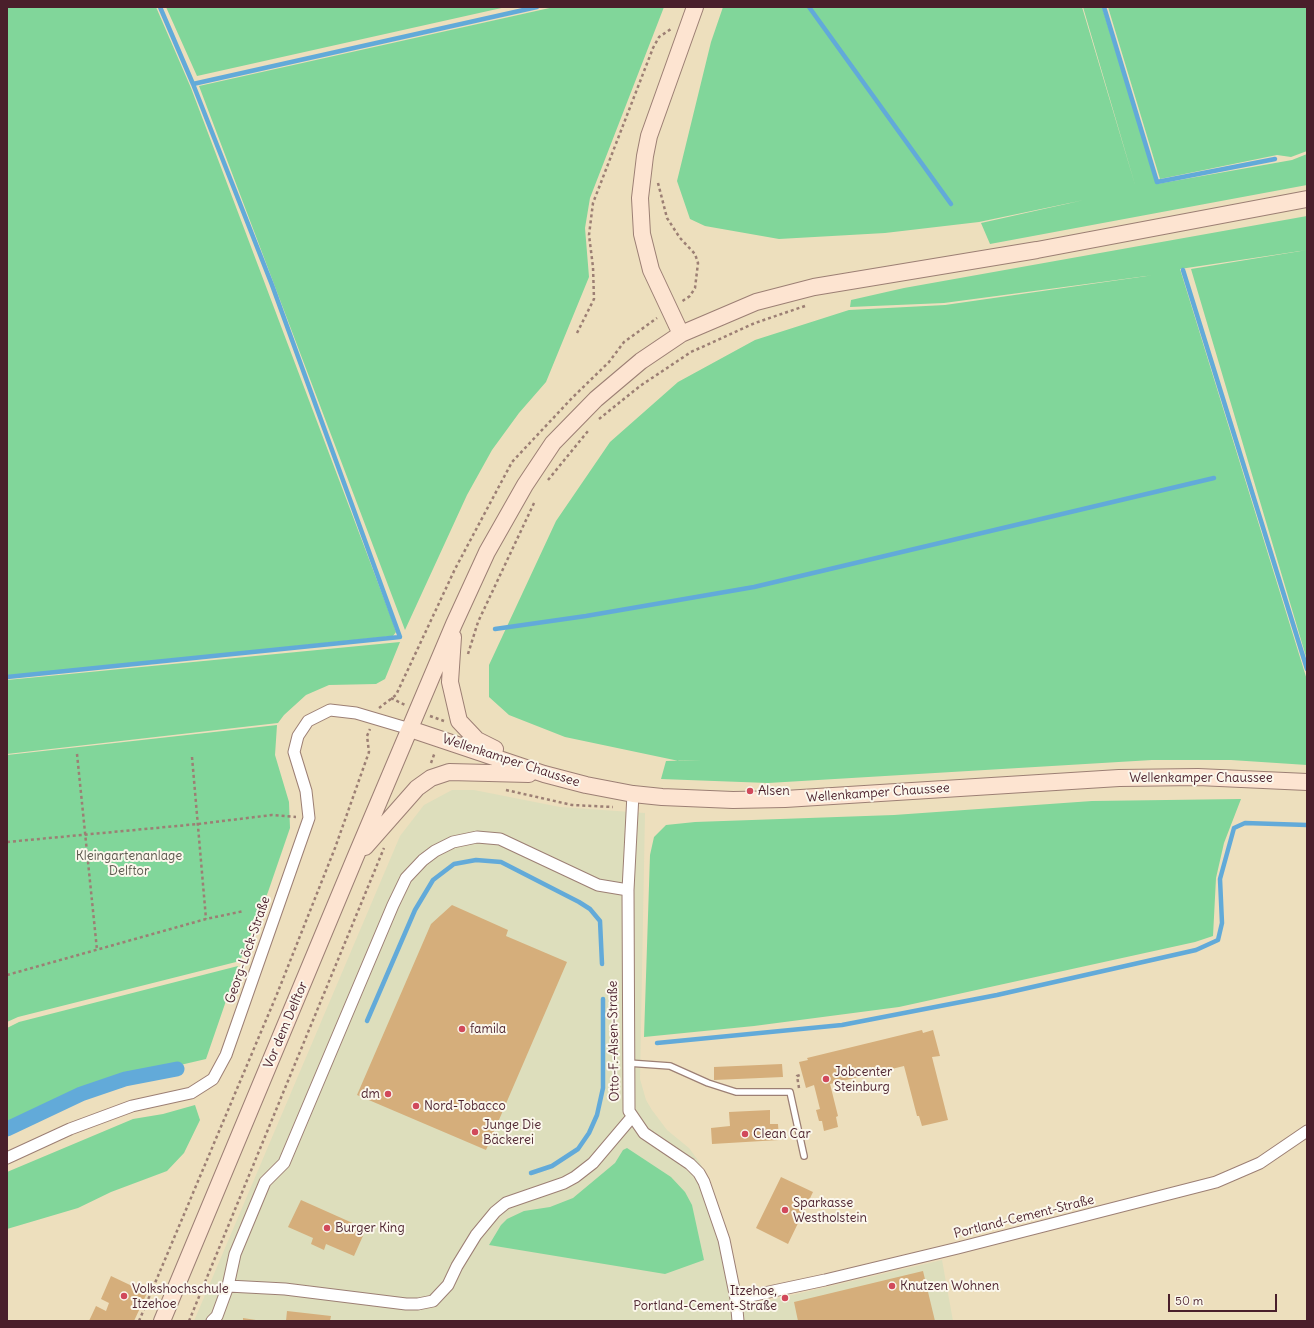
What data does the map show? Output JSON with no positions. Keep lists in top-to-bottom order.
{
  "streets": {
    "main road": ["Wellenkamper Chaussee", "Vor dem Delftor"],
    "street": ["Georg-Löck-Straße", "Otto-F.-Alsen-Straße", "Portland-Cement-Straße"]
  },
  "crossings": [
    ["Wellenkamper Chaussee", "Georg-Löck-Straße"],
    ["Wellenkamper Chaussee", "Vor dem Delftor"],
    ["Wellenkamper Chaussee", "Otto-F.-Alsen-Straße"],
    ["Georg-Löck-Straße", "Vor dem Delftor"],
    ["Otto-F.-Alsen-Straße", "Portland-Cement-Straße"]
  ],
  "parks": ["Kleingartenanlage Delftor"],
  "places": [
    "Alsen",
    "famila",
    "Jobcenter Steinburg",
    "dm",
    "Nord-Tobacco",
    "Junge Die Bäckerei",
    "Clean Car",
    "Sparkasse Westholstein",
    "Burger King",
    "Knutzen Wohnen",
    "Volkshochschule Itzehoe",
    "Itzehoe, Portland-Cement-Straße"
  ],
  "scale_bar": "50 m"
}
